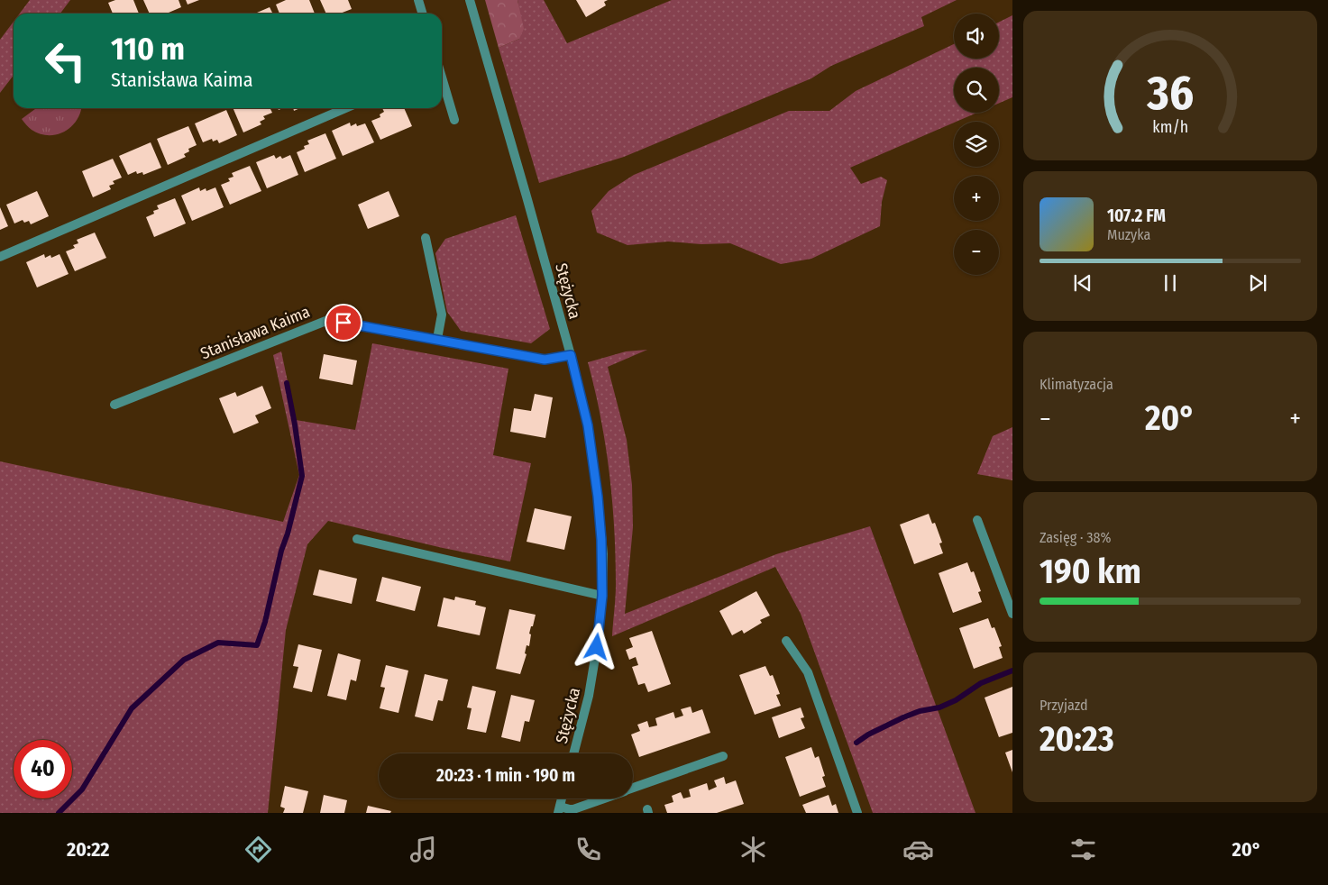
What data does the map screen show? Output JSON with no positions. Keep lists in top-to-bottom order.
{
  "streets": {
    "street": ["Stężycka", "Stanisława Kaima"]
  },
  "crossings": [
    ["Stężycka", "Stanisława Kaima"]
  ],
  "page": {
    "map_buttons": ["+", "−"],
    "turn": ["110 m", "Stanisława Kaima"],
    "song": ["107.2 FM", "Muzyka"],
    "tile": [
      "Klimatyzacja",
      ["Zasięg · 38%", "190 km"],
      ["Przyjazd", "20:23"]
    ],
    "heat": ["−", "20°", "+"],
    "limit": "40",
    "trip": "20:23 · 1 min · 190 m",
    "tabs": ["20:22", "20°"],
    "gauge": ["36", "km/h"]
  }
}
